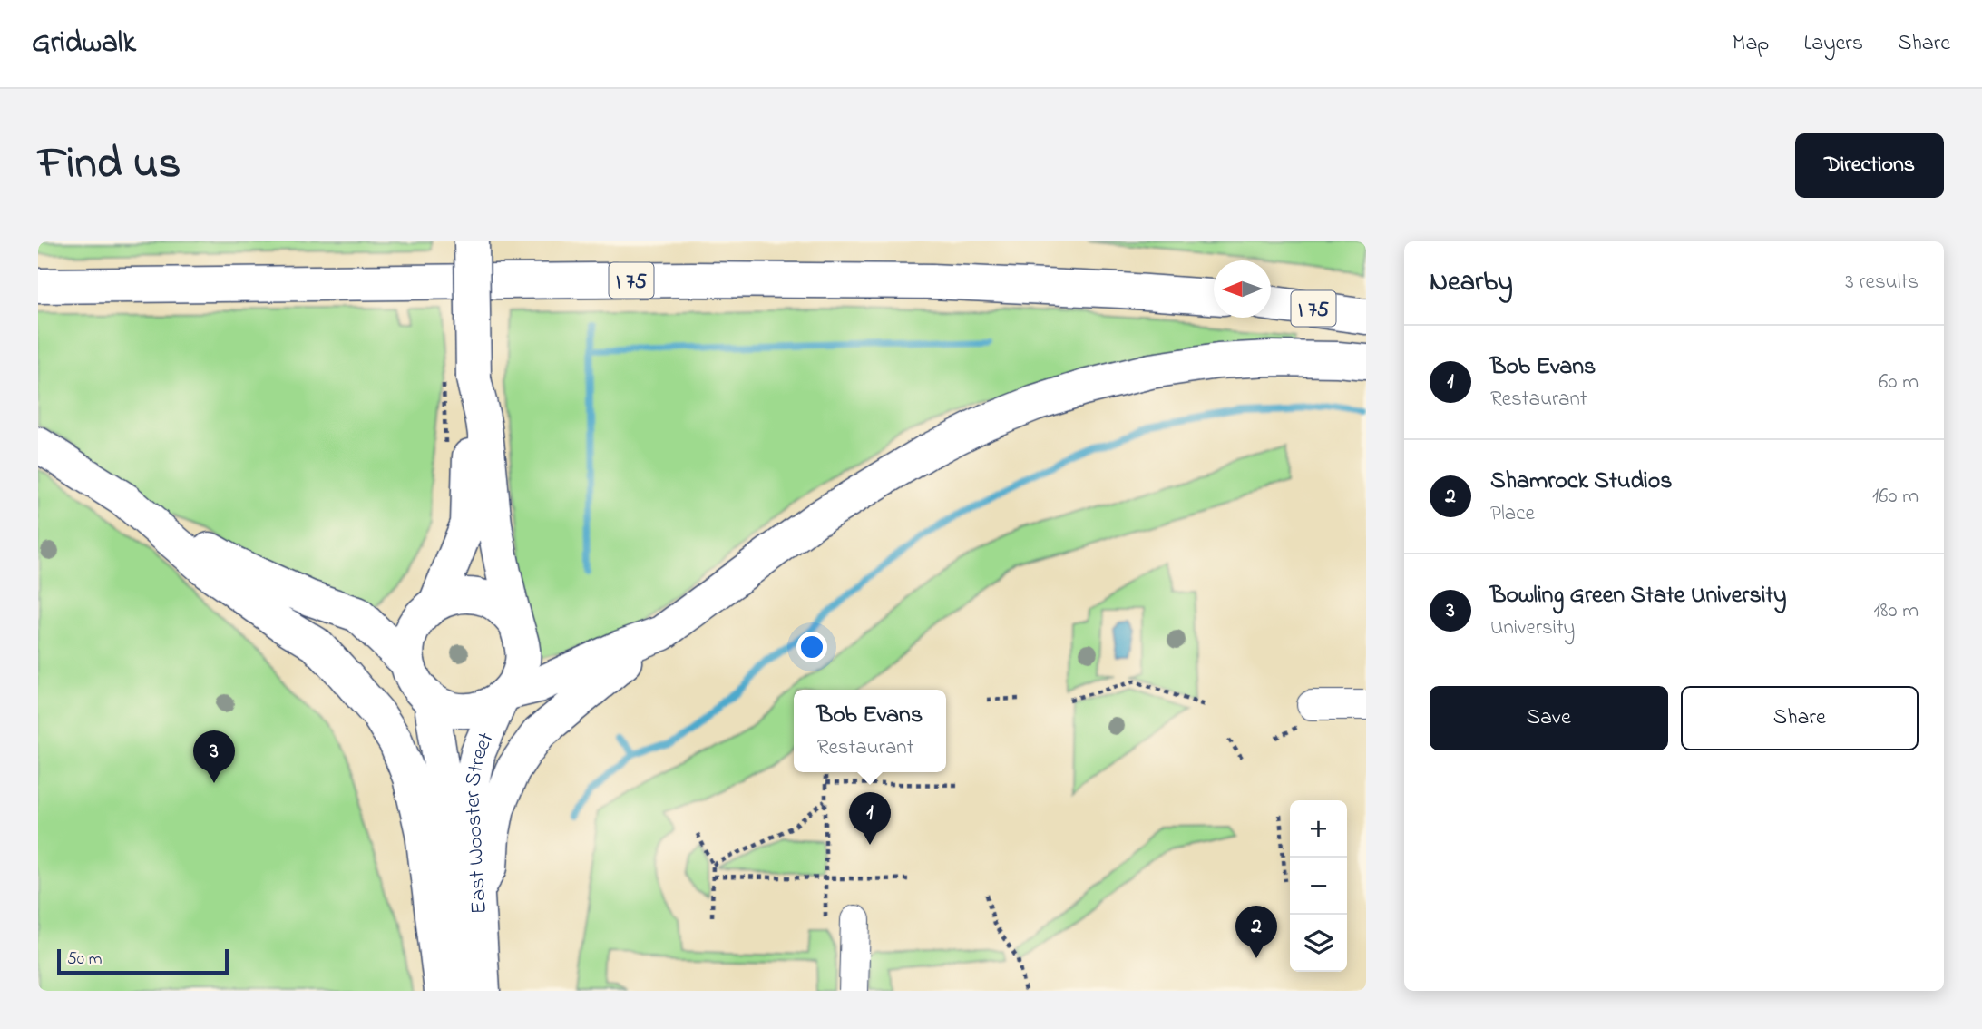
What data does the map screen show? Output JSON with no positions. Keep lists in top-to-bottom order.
{
  "streets": {
    "main road": ["I 75", "East Wooster Street"]
  },
  "scale_bar": "50 m",
  "north": "left",
  "page": {
    "header": "Gridwalk",
    "nav": ["Map", "Layers", "Share"],
    "title": "Find us",
    "buttons": [
      "Directions",
      ["Save", "Share"]
    ],
    "heading": ["Nearby", "3 results"],
    "list": [
      {
        "mark": "1",
        "name": "Bob Evans",
        "note": "Restaurant",
        "value": "60 m"
      },
      {
        "mark": "2",
        "name": "Shamrock Studios",
        "note": "Place",
        "value": "160 m"
      },
      {
        "mark": "3",
        "name": "Bowling Green State University",
        "note": "University",
        "value": "180 m"
      }
    ],
    "popup": ["Bob Evans", "Restaurant"],
    "pins": ["3", "1", "2"],
    "map_buttons": ["+", "−"],
    "scale": "50 m"
  }
}
